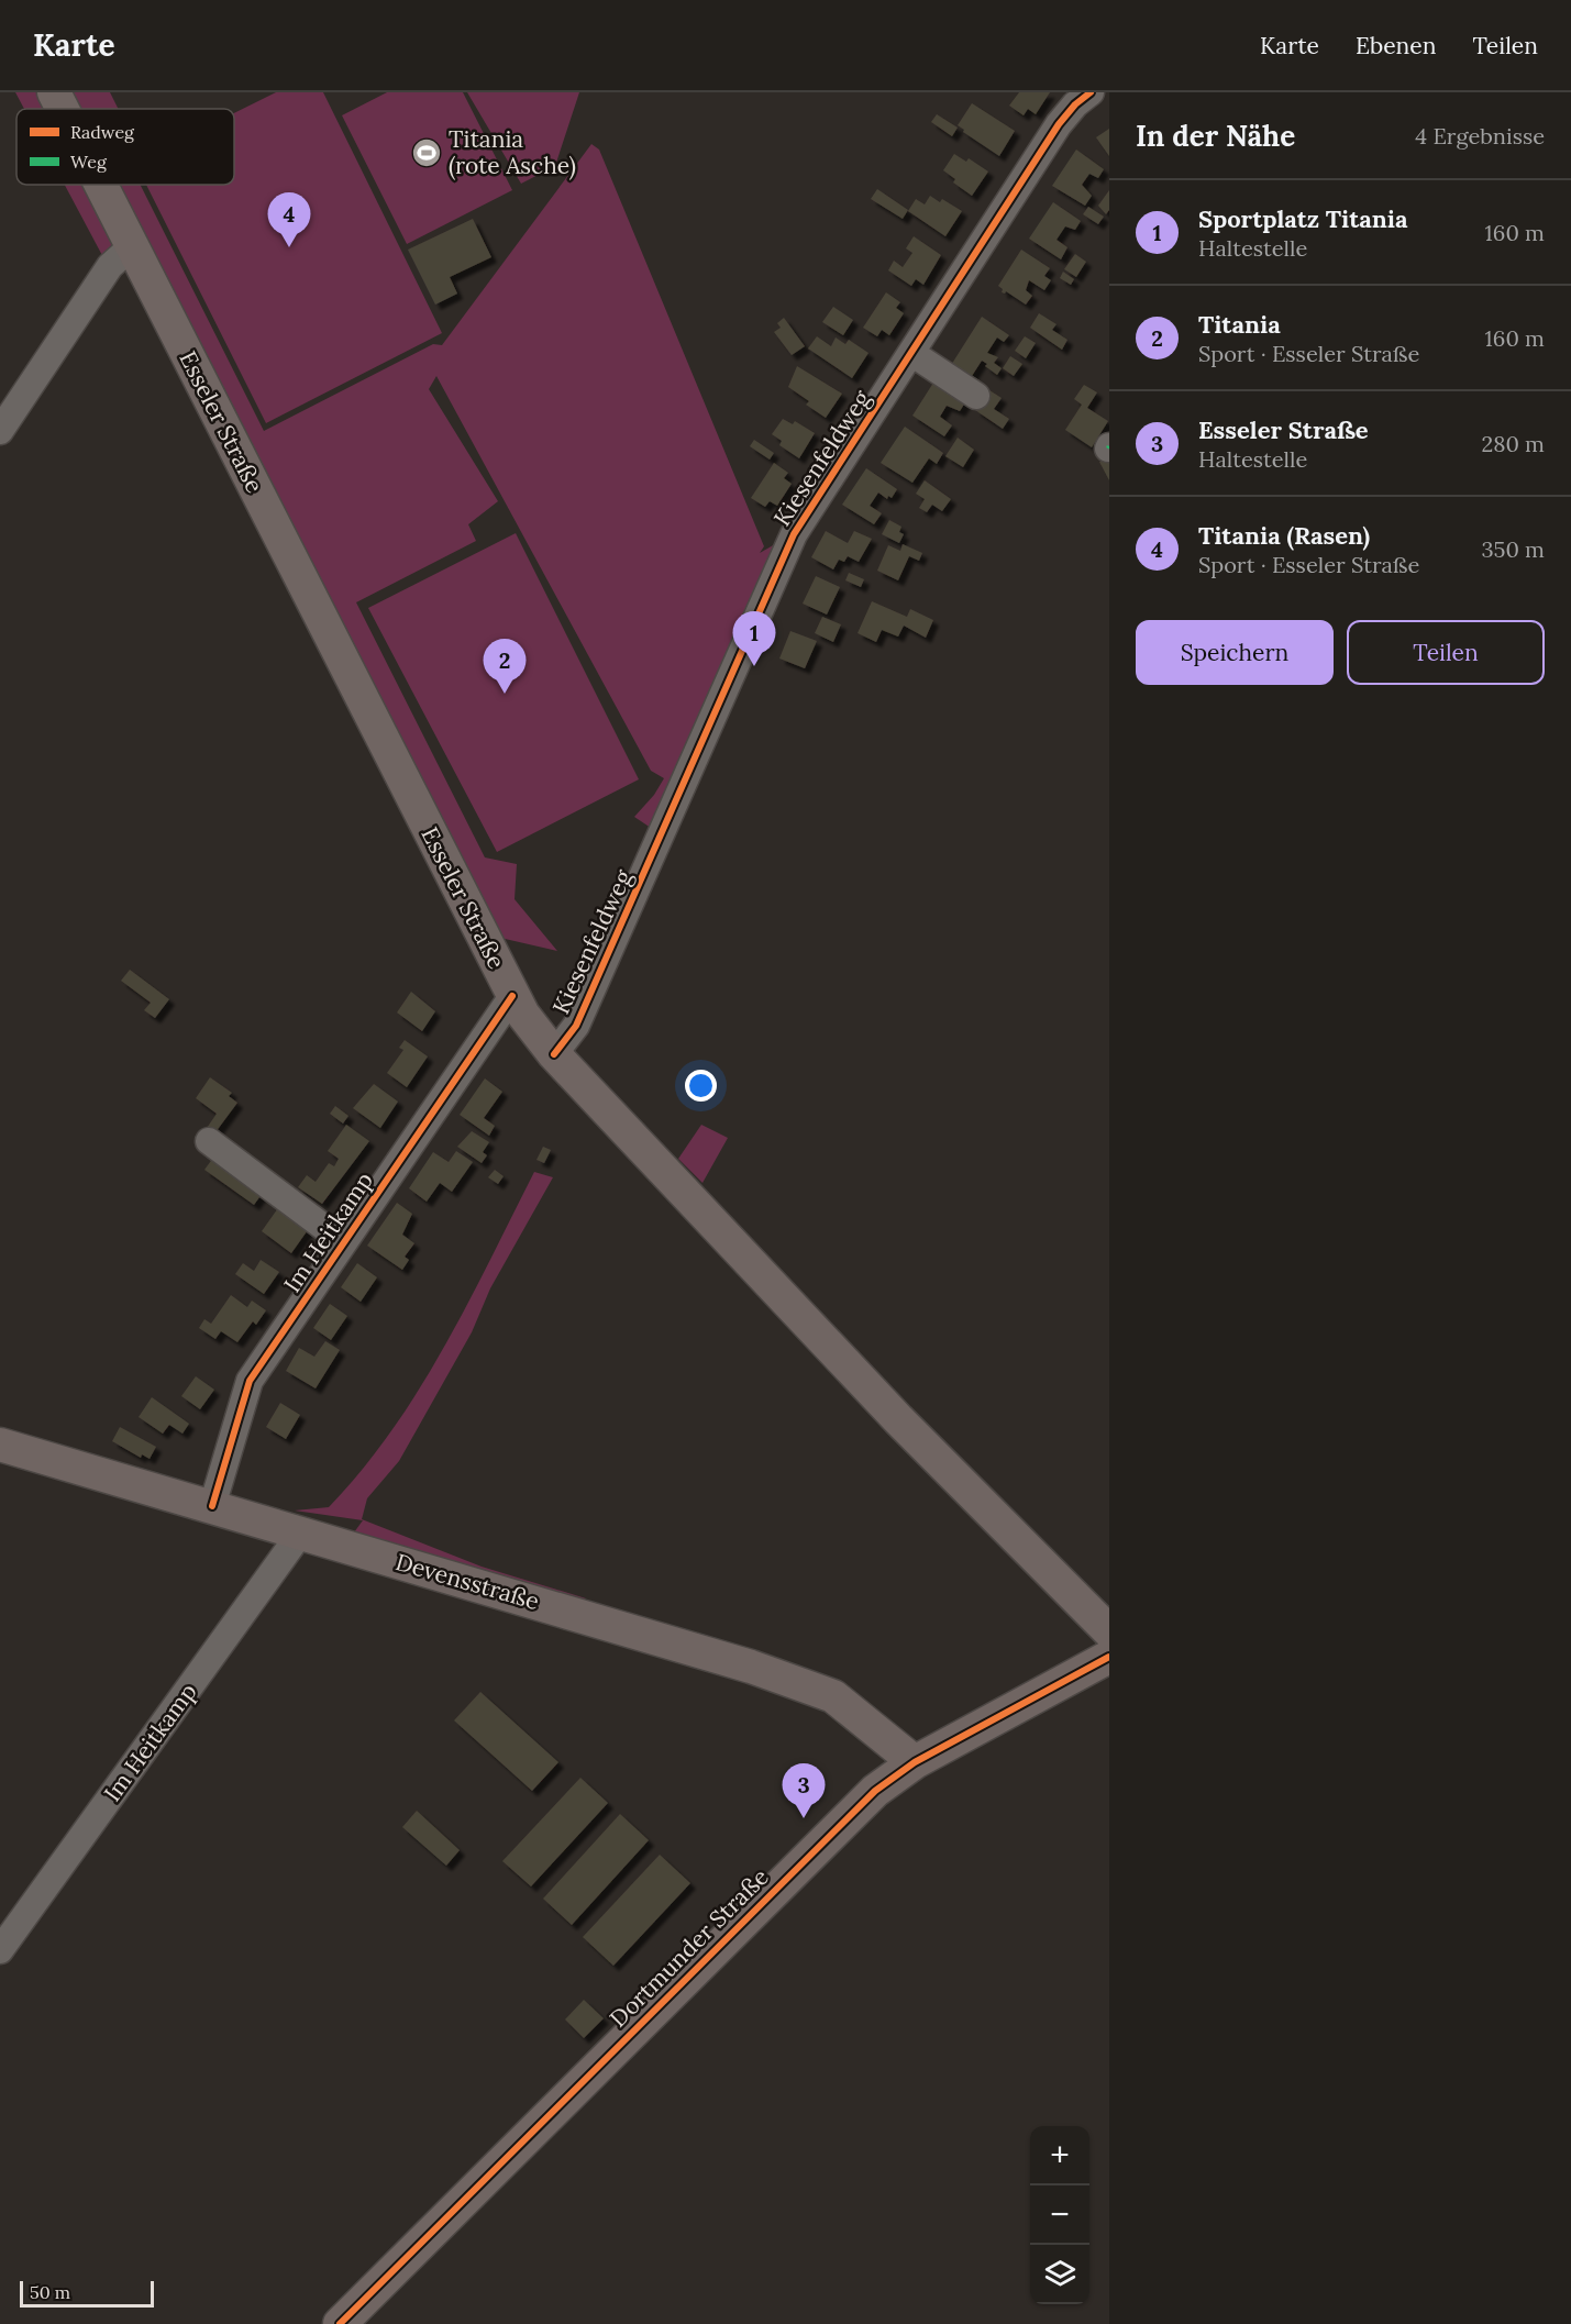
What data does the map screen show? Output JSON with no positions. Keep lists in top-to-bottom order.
{
  "streets": {
    "main road": ["Esseler Straße", "Devensstraße", "Dortmunder Straße"],
    "street": ["Kiesenfeldweg", "Im Heitkamp"]
  },
  "crossings": [
    ["Esseler Straße", "Kiesenfeldweg"],
    ["Esseler Straße", "Im Heitkamp"],
    ["Im Heitkamp", "Devensstraße"],
    ["Devensstraße", "Dortmunder Straße"]
  ],
  "places": {
    "sports": ["Titania (rote Asche)"]
  },
  "legend": ["Radweg", "Weg"],
  "scale_bar": "50 m",
  "page": {
    "header": "Karte",
    "nav": ["Karte", "Ebenen", "Teilen"],
    "heading": ["In der Nähe", "4 Ergebnisse"],
    "list": [
      {
        "mark": "1",
        "name": "Sportplatz Titania",
        "note": "Haltestelle",
        "value": "160 m"
      },
      {
        "mark": "2",
        "name": "Titania",
        "note": "Sport · Esseler Straße",
        "value": "160 m"
      },
      {
        "mark": "3",
        "name": "Esseler Straße",
        "note": "Haltestelle",
        "value": "280 m"
      },
      {
        "mark": "4",
        "name": "Titania (Rasen)",
        "note": "Sport · Esseler Straße",
        "value": "350 m"
      }
    ],
    "pins": [
      "4",
      "1",
      "2",
      "3"
    ],
    "buttons": ["Speichern", "Teilen"],
    "map_buttons": ["+", "−"],
    "scale": "50 m"
  }
}
